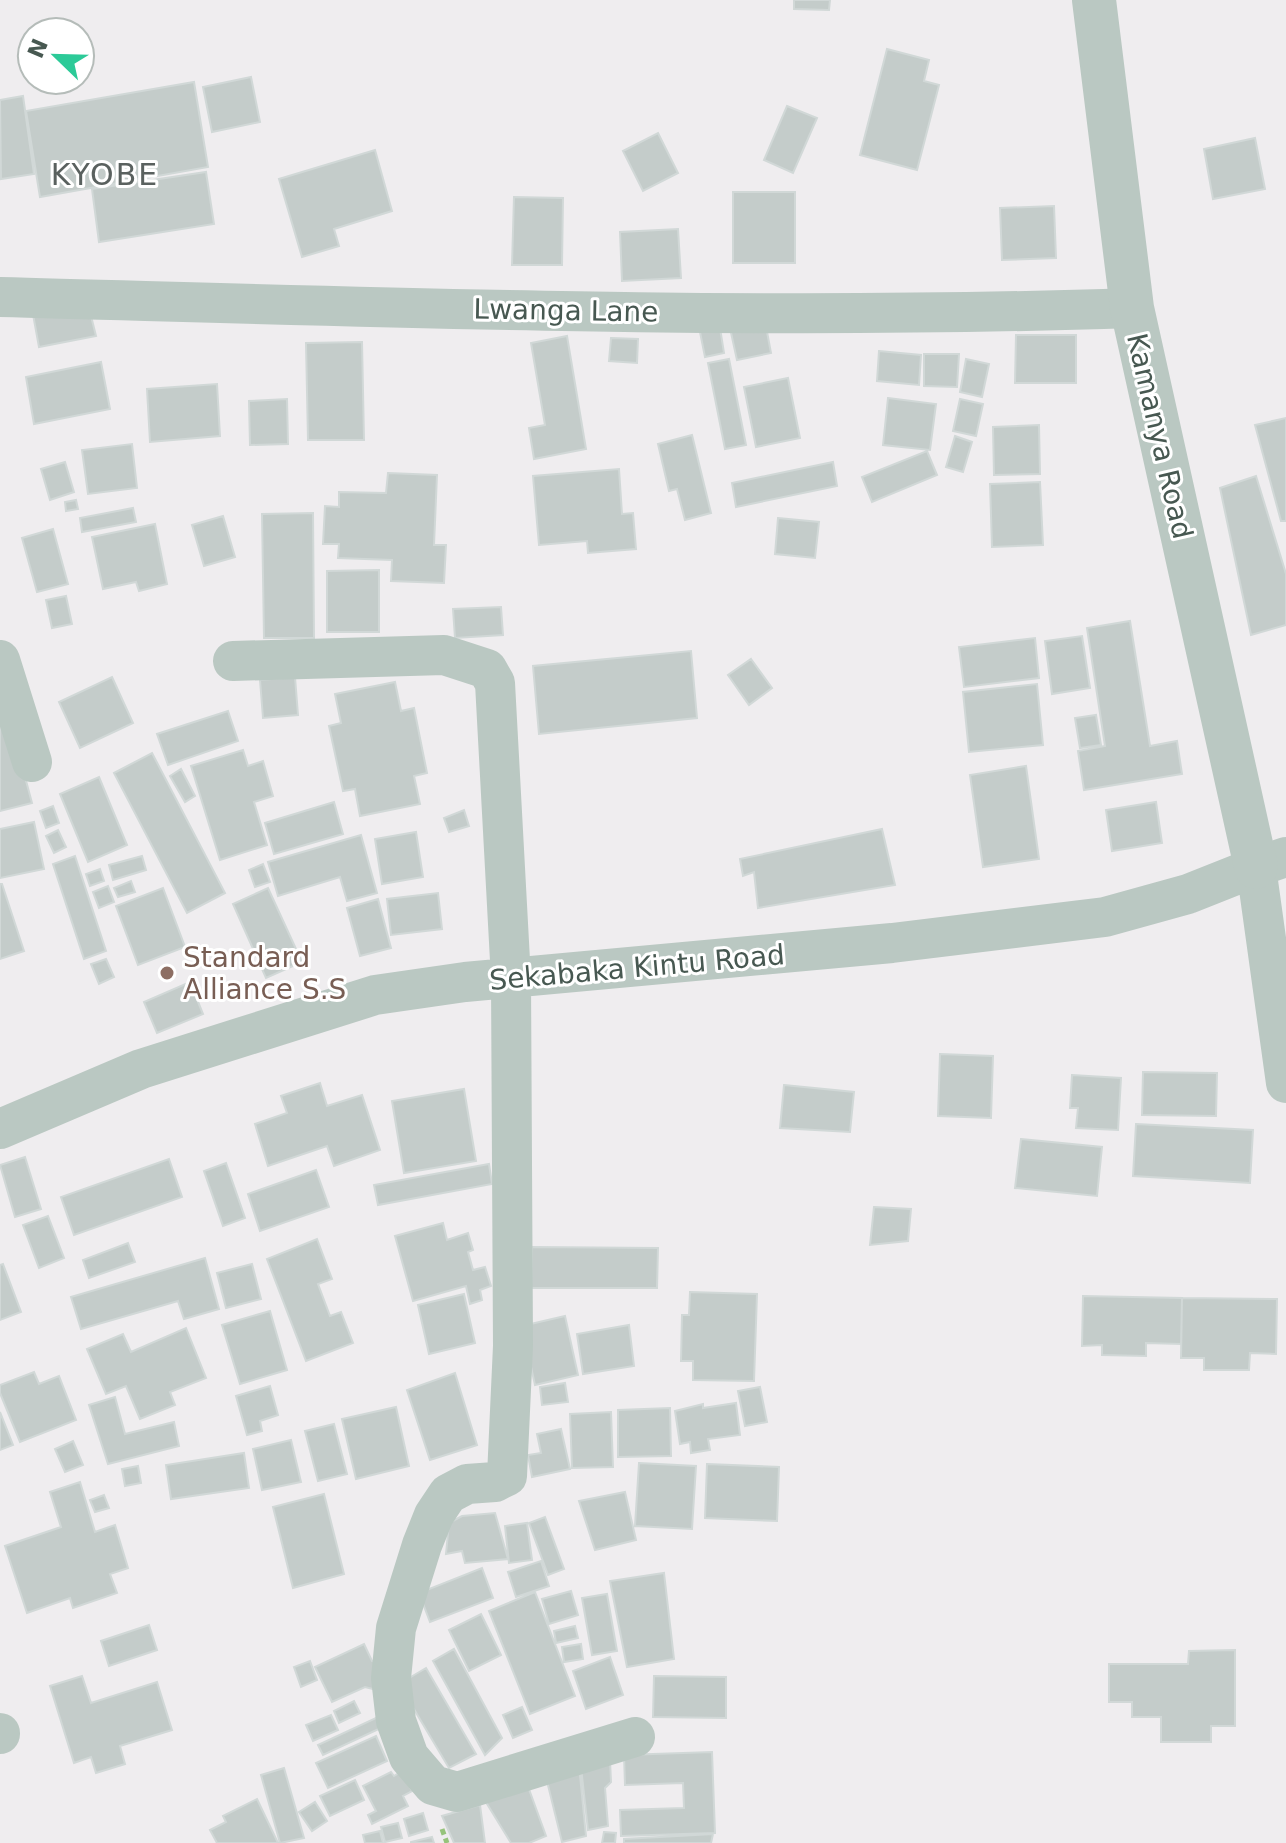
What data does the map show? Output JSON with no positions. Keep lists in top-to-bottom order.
{
  "streets": {
    "street": ["Lwanga Lane", "Kamanya Road", "Sekabaka Kintu Road"]
  },
  "crossings": [
    ["Lwanga Lane", "Kamanya Road"],
    ["Kamanya Road", "Sekabaka Kintu Road"]
  ],
  "districts": ["KYOBE"],
  "places": ["Standard Alliance S.S"],
  "north": "top left"
}
